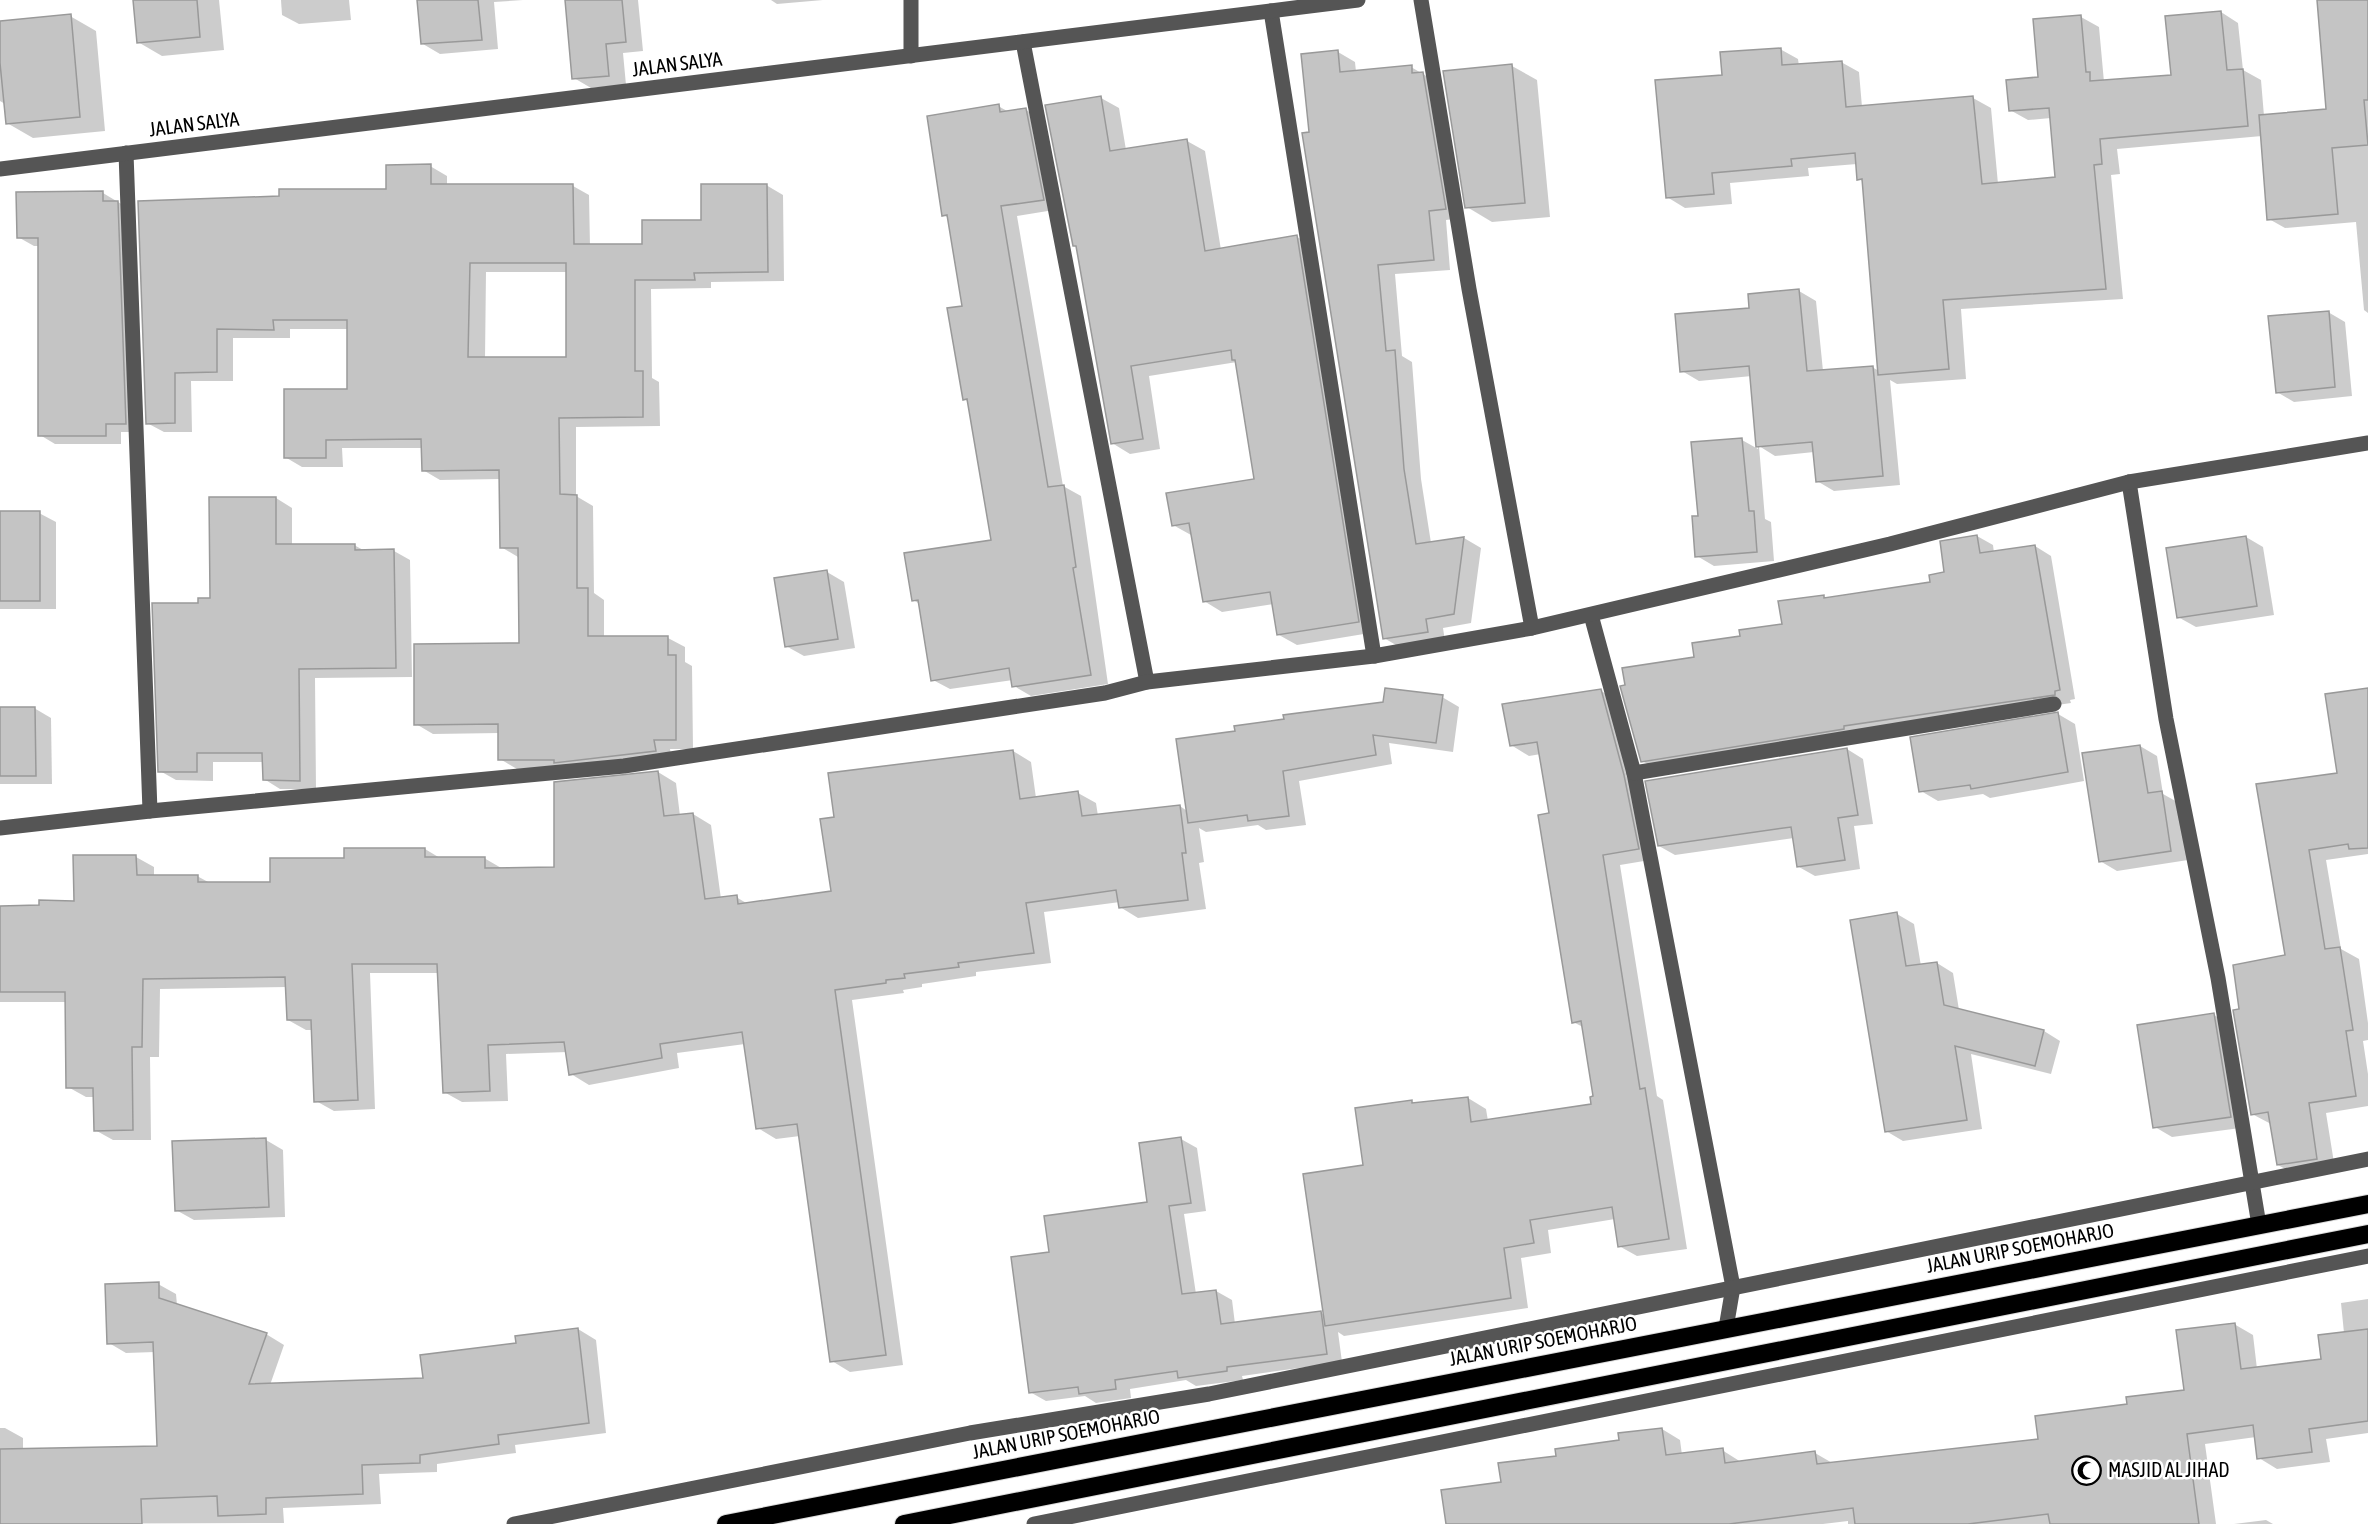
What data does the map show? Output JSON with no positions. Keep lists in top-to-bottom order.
{
  "streets": {
    "highway": ["JALAN URIP SOEMOHARJO"],
    "street": ["JALAN SALYA"]
  },
  "places": {
    "mosque": ["MASJID AL JIHAD"]
  }
}
